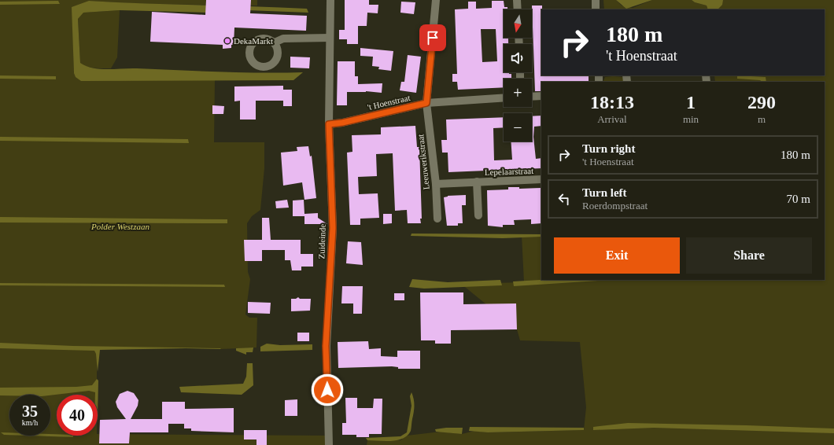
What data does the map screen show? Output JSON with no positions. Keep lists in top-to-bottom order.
{
  "streets": {
    "street": [
      "'t Hoenstraat",
      "Leeuwerikstraat",
      "Lepelaarstraat",
      "Zuideinde"
    ]
  },
  "crossings": [
    ["'t Hoenstraat", "Leeuwerikstraat"],
    ["'t Hoenstraat", "Zuideinde"],
    ["Leeuwerikstraat", "Lepelaarstraat"]
  ],
  "parks": ["Polder Westzaan"],
  "places": ["DekaMarkt"],
  "north": "bottom",
  "page": {
    "map_buttons": ["+", "−"],
    "turn": ["180 m", "'t Hoenstraat"],
    "eta": [
      "18:13",
      "Arrival",
      "1",
      "min",
      "290",
      "m"
    ],
    "list": [
      {
        "name": "Turn right",
        "note": "'t Hoenstraat",
        "value": "180 m"
      },
      {
        "name": "Turn left",
        "note": "Roerdompstraat",
        "value": "70 m"
      }
    ],
    "buttons": ["Exit", "Share"],
    "speed": "35 km/h",
    "limit": "40"
  }
}
